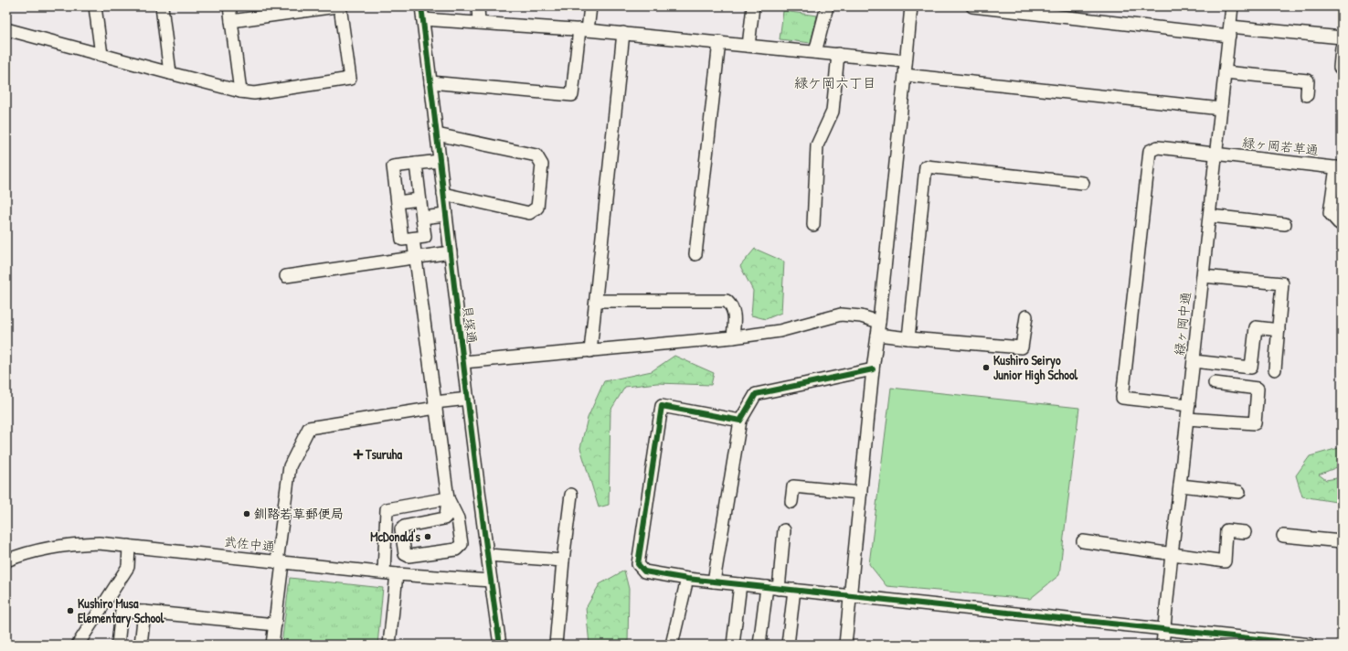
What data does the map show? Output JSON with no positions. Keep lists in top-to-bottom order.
{
  "streets": {
    "street": [
      "緑ヶ岡若草通",
      "緑ヶ岡中通",
      "貝塚通",
      "武佐中通"
    ]
  },
  "crossings": [
    ["緑ヶ岡若草通", "緑ヶ岡中通"],
    ["貝塚通", "武佐中通"]
  ],
  "districts": ["緑ケ岡六丁目"],
  "places": {
    "other": [
      "Kushiro Seiryo Junior High School",
      "釧路若草郵便局",
      "McDonald's",
      "Kushiro Musa Elementary School"
    ],
    "health": ["Tsuruha"]
  }
}
